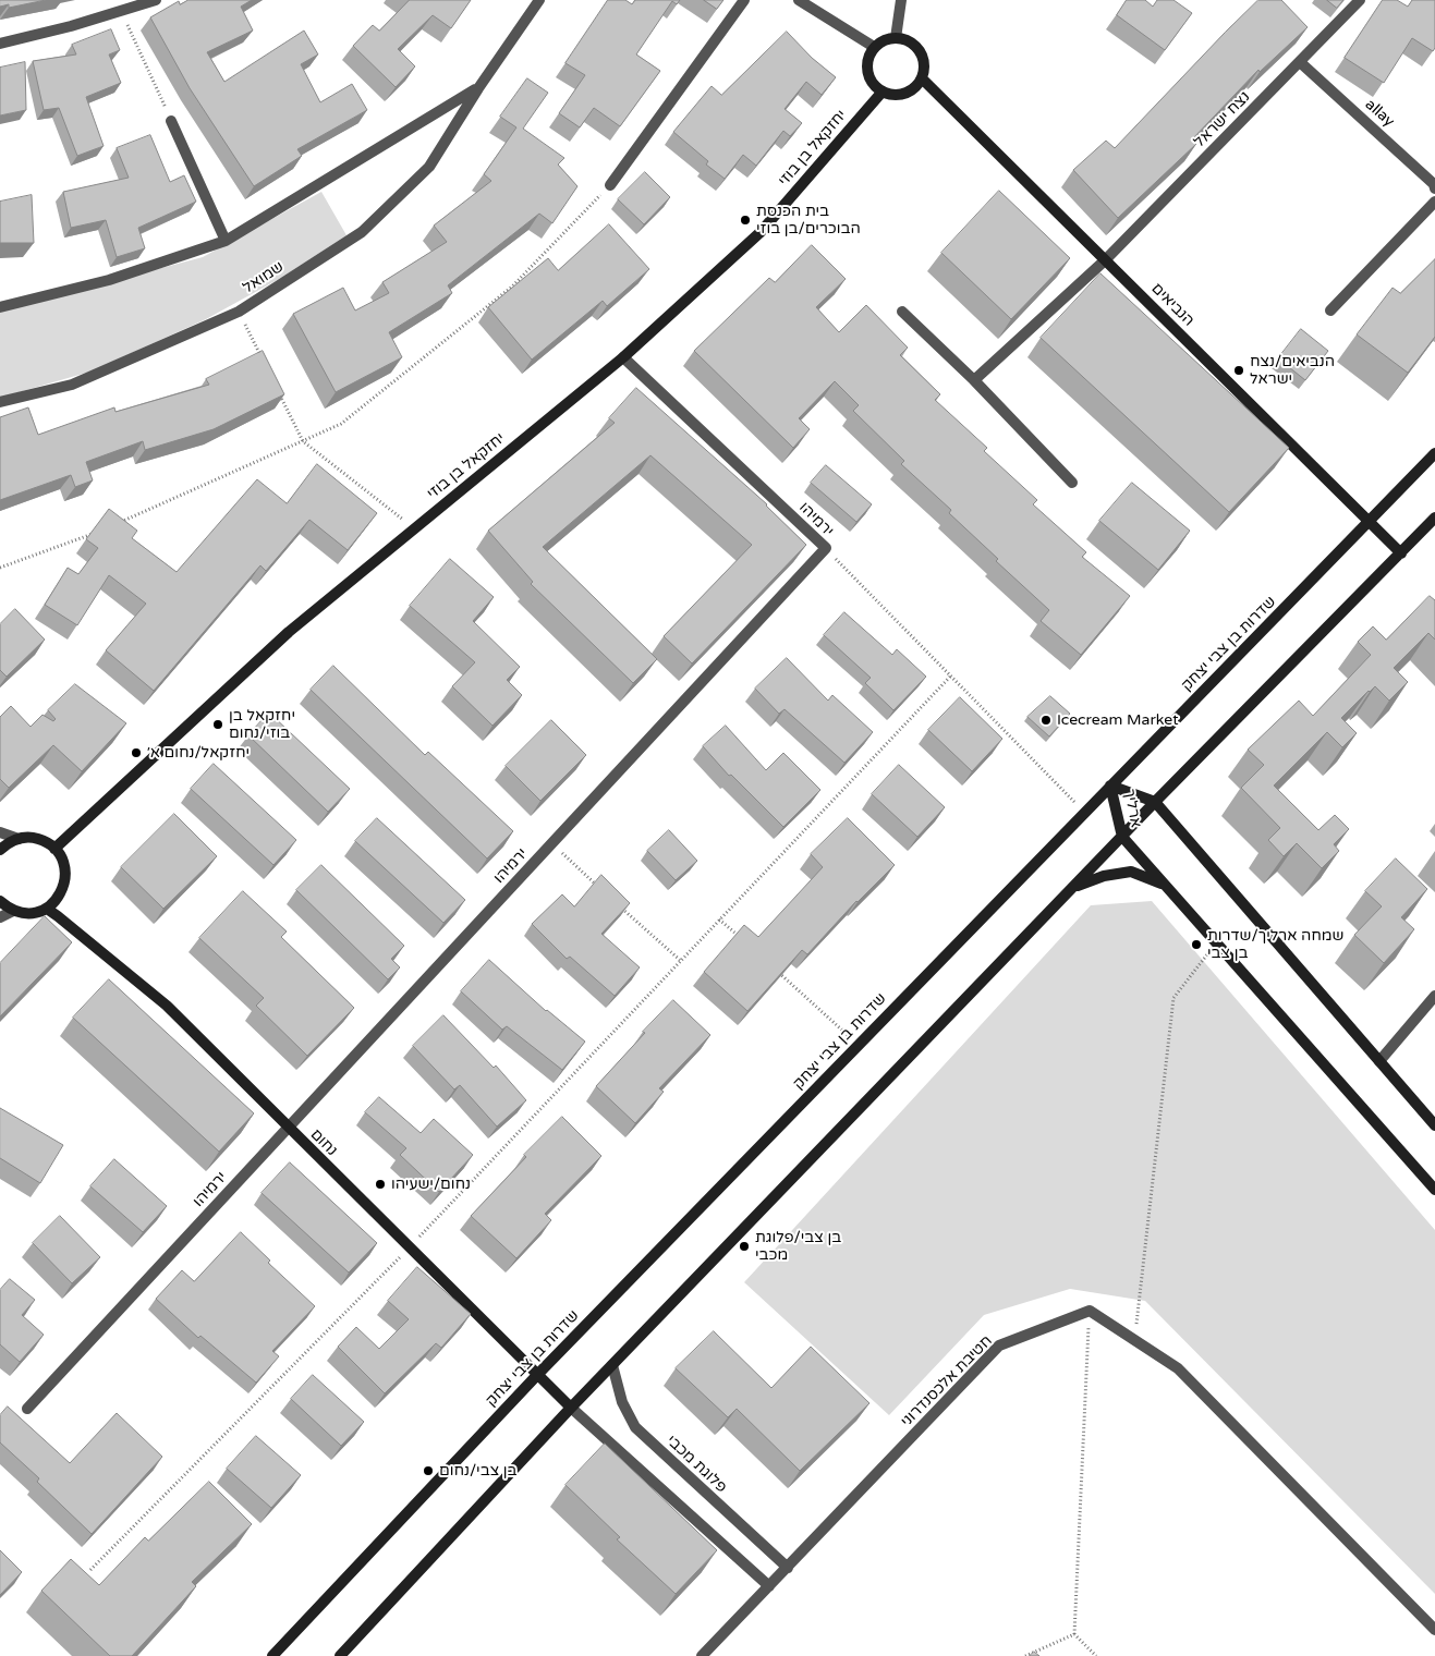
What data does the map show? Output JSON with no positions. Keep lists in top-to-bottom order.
{
  "streets": {
    "street": [
      "allay",
      "נצח ישראל",
      "יחזקאל בן בוזי",
      "שמואל",
      "הנביאים",
      "ירמיהו",
      "שדרות בן צבי יצחק",
      "ארליך",
      "נחום",
      "חטיבת אלכסנדרוני",
      "פלוגת מכבי"
    ]
  },
  "crossings": [
    ["allay", "נצח ישראל"],
    ["נצח ישראל", "הנביאים"],
    ["יחזקאל בן בוזי", "הנביאים"],
    ["יחזקאל בן בוזי", "ירמיהו"],
    ["הנביאים", "שדרות בן צבי יצחק"],
    ["ירמיהו", "נחום"],
    ["שדרות בן צבי יצחק", "ארליך"],
    ["שדרות בן צבי יצחק", "נחום"],
    ["חטיבת אלכסנדרוני", "פלוגת מכבי"]
  ],
  "places": [
    "בית הכנסת הבוכרים/בן בוזי",
    "הנביאים/נצח ישראל",
    "Icecream Market",
    "יחזקאל בן בוזי/נחום",
    "יחזקאל/נחום א׳",
    "שמחה ארליך/שדרות בן צבי",
    "נחום/ישעיהו",
    "בן צבי/פלוגת מכבי",
    "בן צבי/נחום"
  ]
}
